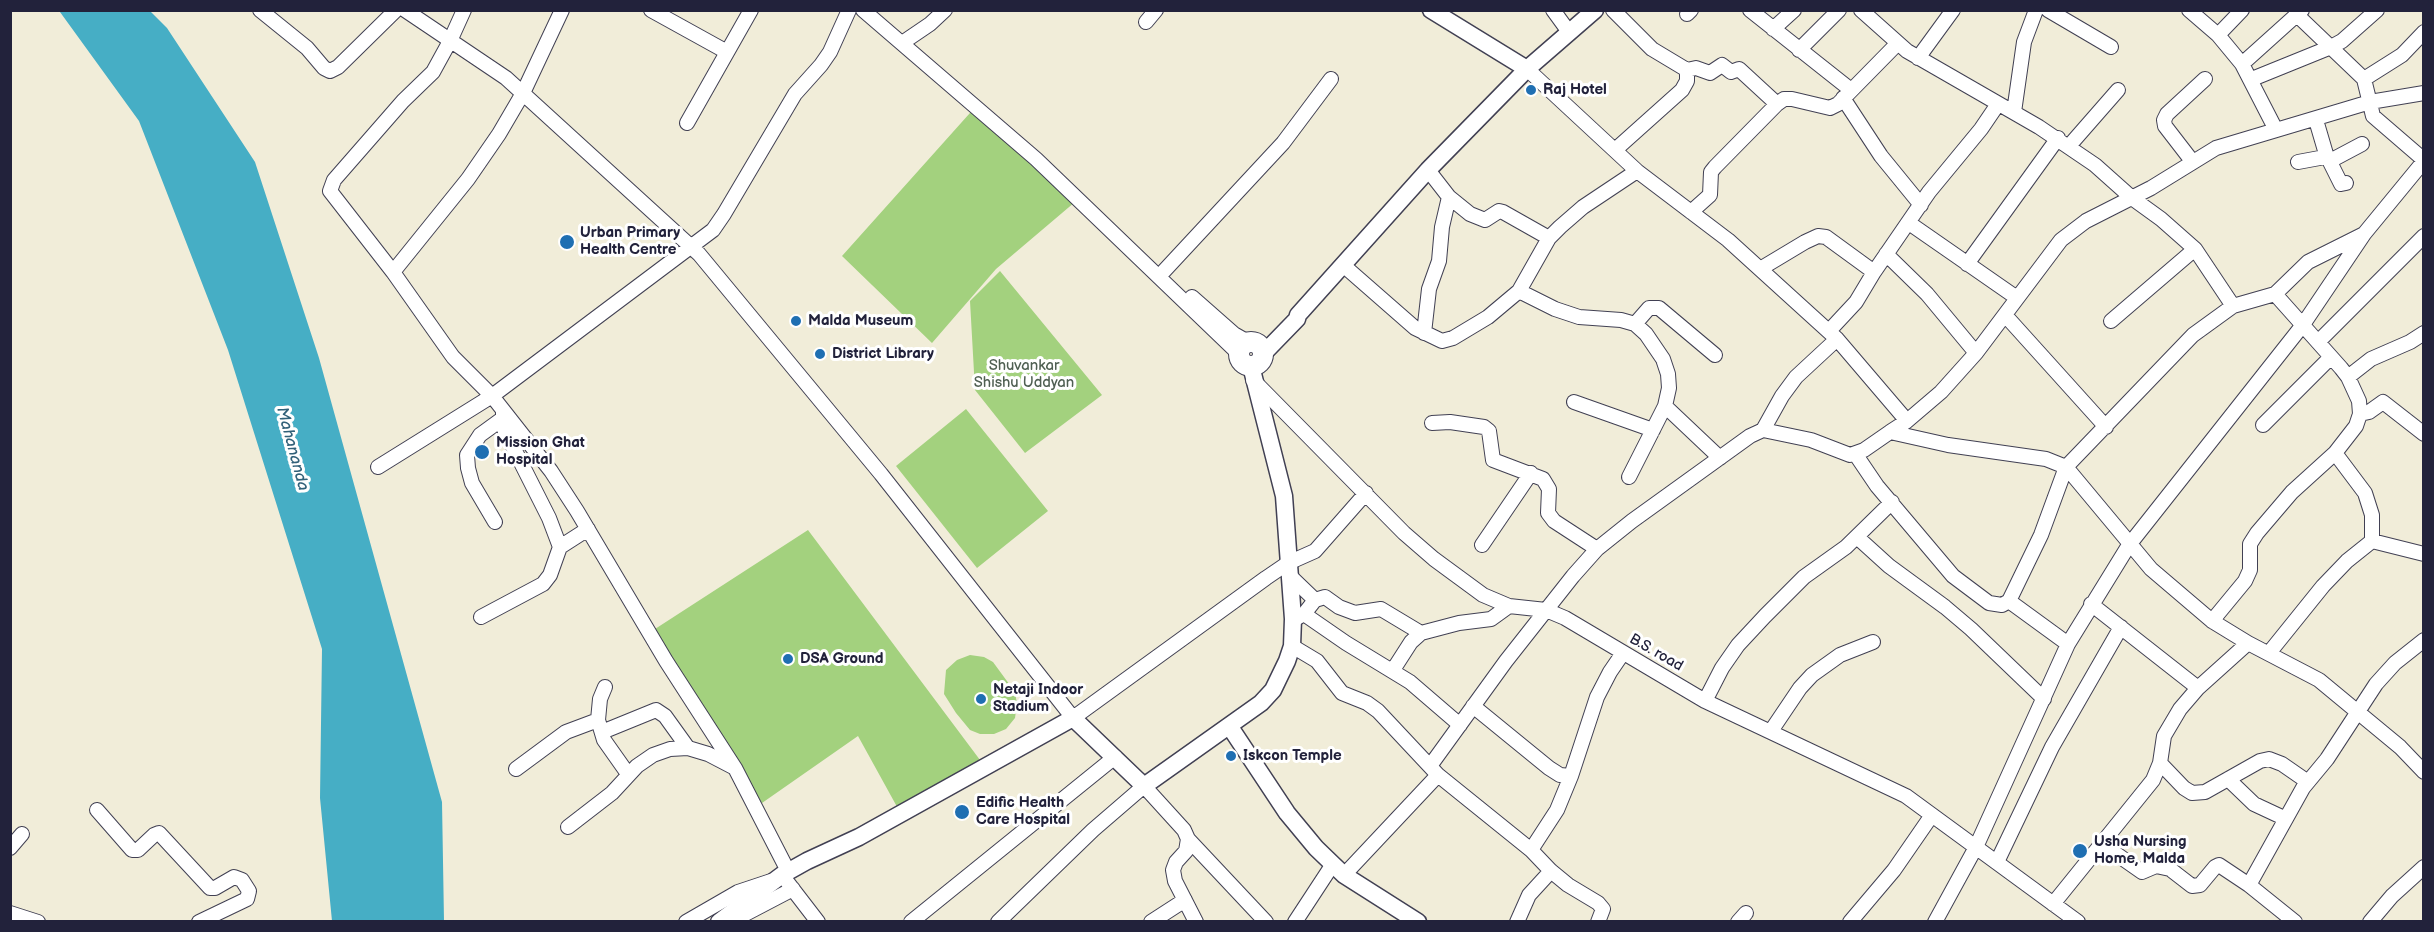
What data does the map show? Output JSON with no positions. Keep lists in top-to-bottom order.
{
  "streets": {
    "street": ["B.S. road"]
  },
  "water": ["Mahananda"],
  "parks": ["Shuvankar Shishu Uddyan"],
  "places": [
    "Raj Hotel",
    "Urban Primary Health Centre",
    "Malda Museum",
    "District Library",
    "Mission Ghat Hospital",
    "DSA Ground",
    "Netaji Indoor Stadium",
    "Iskcon Temple",
    "Edific Health Care Hospital",
    "Usha Nursing Home, Malda"
  ]
}
